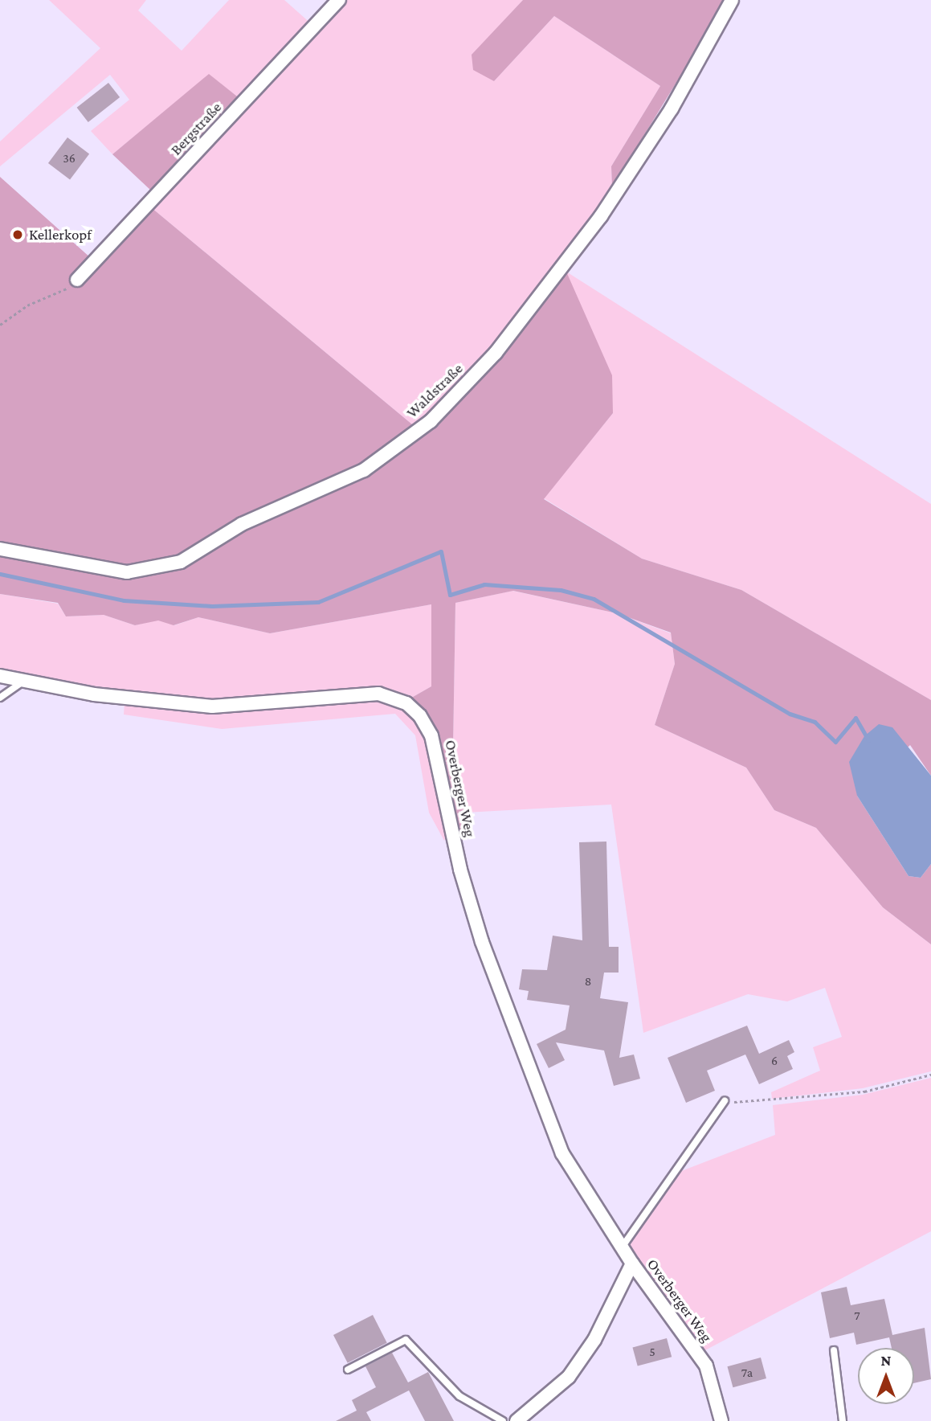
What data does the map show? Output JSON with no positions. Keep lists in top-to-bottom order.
{
  "streets": {
    "street": ["Bergstraße", "Waldstraße", "Overberger Weg"]
  },
  "places": ["Kellerkopf"],
  "house_numbers": [
    "36",
    "8",
    "6",
    "7",
    "5",
    "7a"
  ],
  "north": "top"
}
